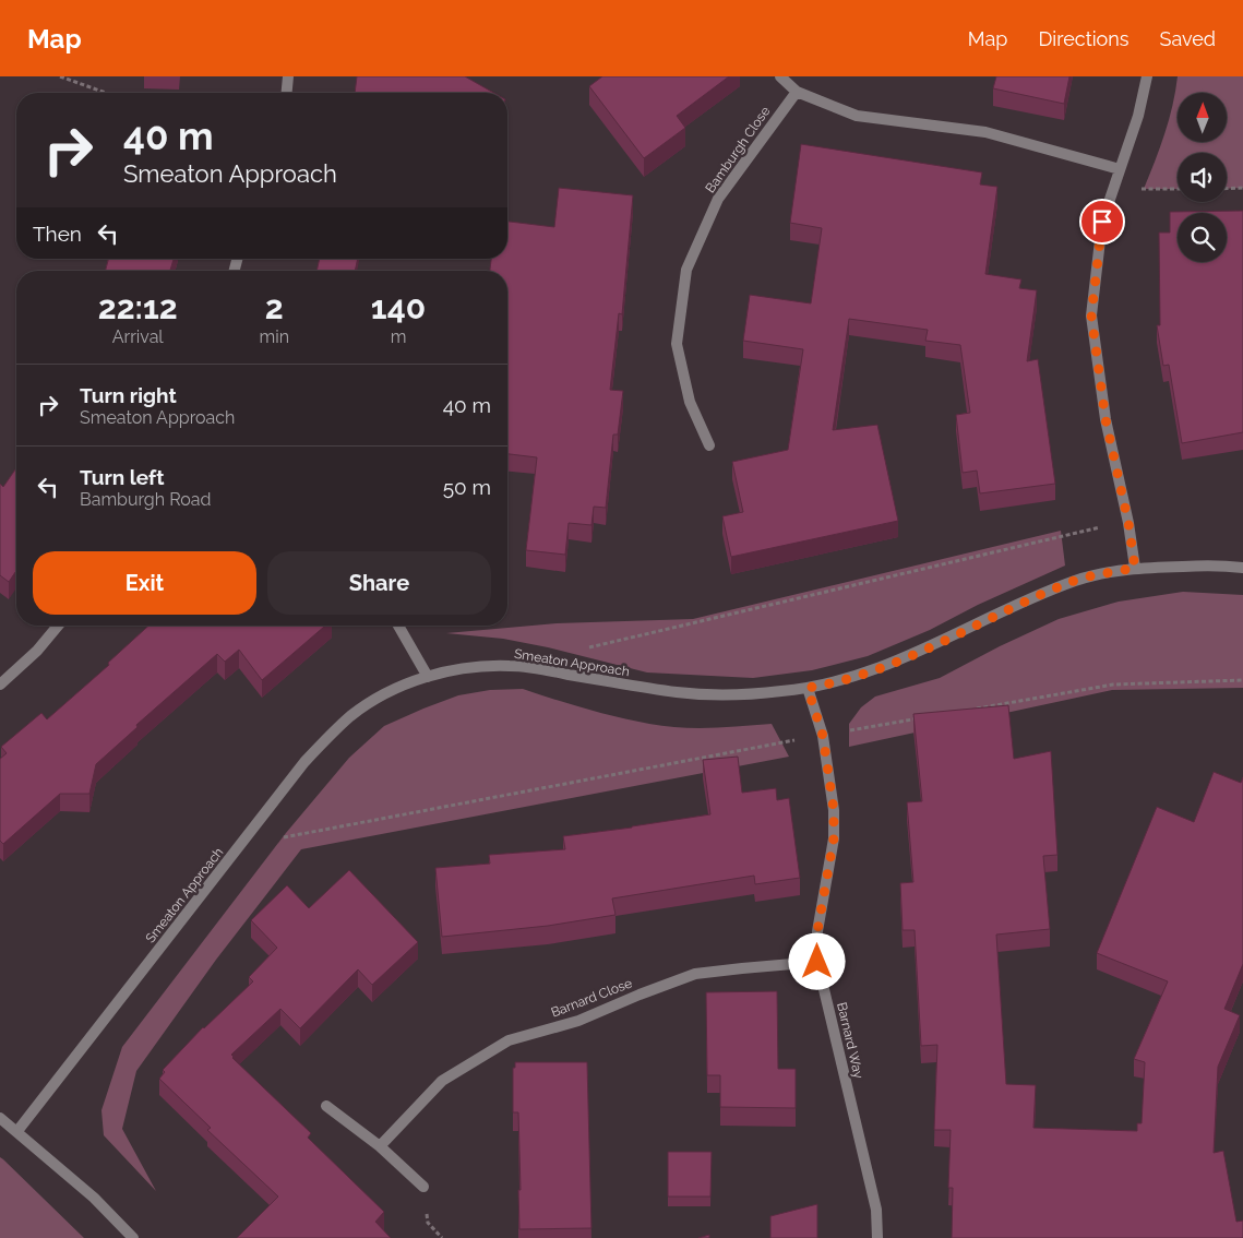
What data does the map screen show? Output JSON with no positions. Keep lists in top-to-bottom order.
{
  "streets": {
    "street": [
      "Bamburgh Close",
      "Smeaton Approach",
      "Barnard Close",
      "Barnard Way"
    ]
  },
  "crossings": [
    ["Smeaton Approach", "Barnard Way"],
    ["Barnard Close", "Barnard Way"]
  ],
  "north": "top",
  "page": {
    "header": "Map",
    "nav": ["Map", "Directions", "Saved"],
    "turn": ["40 m", "Smeaton Approach"],
    "then": "Then",
    "eta": [
      "22:12",
      "Arrival",
      "2",
      "min",
      "140",
      "m"
    ],
    "list": [
      {
        "name": "Turn right",
        "note": "Smeaton Approach",
        "value": "40 m"
      },
      {
        "name": "Turn left",
        "note": "Bamburgh Road",
        "value": "50 m"
      }
    ],
    "buttons": ["Exit", "Share"]
  }
}
